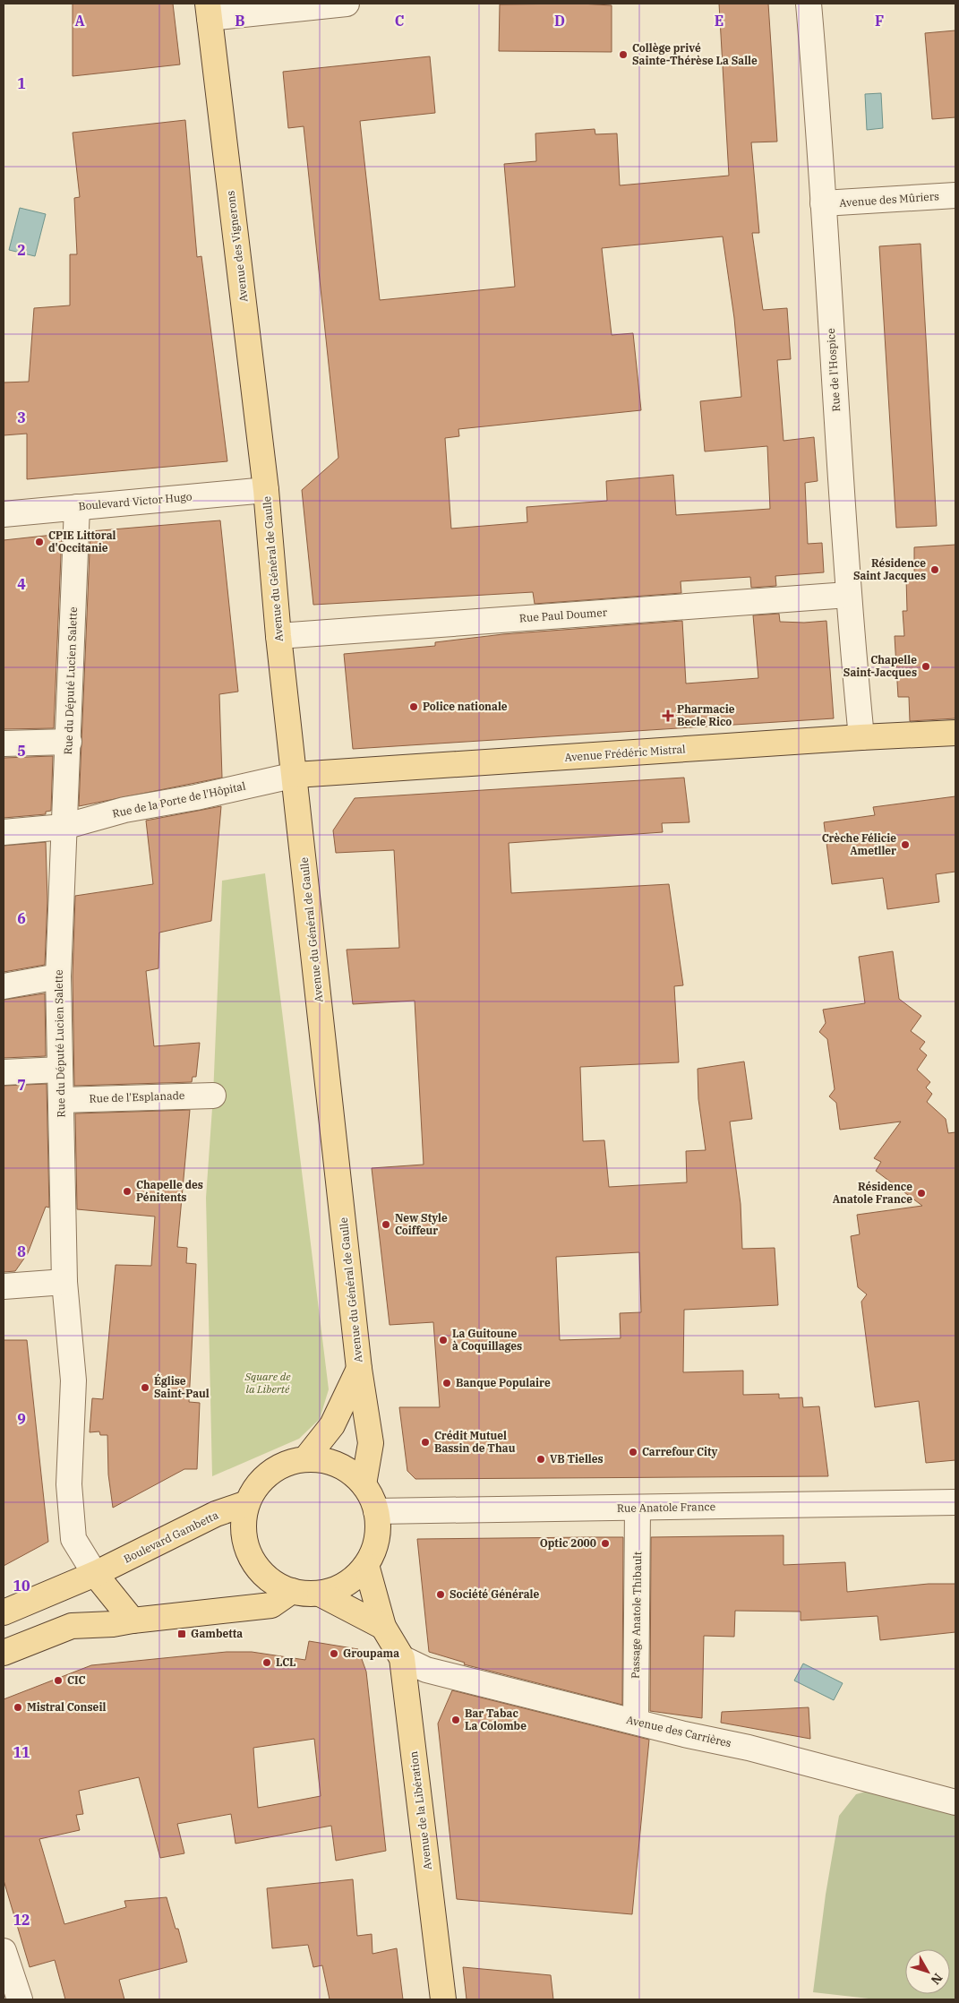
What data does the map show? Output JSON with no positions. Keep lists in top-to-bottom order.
{
  "streets": {
    "main road": [
      "Avenue des Vignerons",
      "Avenue du Général de Gaulle",
      "Avenue Frédéric Mistral",
      "Boulevard Gambetta",
      "Avenue de la Libération"
    ],
    "street": [
      "Avenue des Mûriers",
      "Rue de l'Hospice",
      "Boulevard Victor Hugo",
      "Rue Paul Doumer",
      "Rue du Député Lucien Salette",
      "Rue de la Porte de l'Hôpital",
      "Rue de l'Esplanade",
      "Rue Anatole France",
      "Passage Anatole Thibault",
      "Avenue des Carrières"
    ]
  },
  "crossings": [
    ["Avenue des Mûriers", "Rue de l'Hospice"],
    ["Avenue des Vignerons", "Boulevard Victor Hugo"],
    ["Avenue des Vignerons", "Avenue du Général de Gaulle"],
    ["Rue de l'Hospice", "Rue Paul Doumer"],
    ["Rue de l'Hospice", "Avenue Frédéric Mistral"],
    ["Boulevard Victor Hugo", "Avenue du Général de Gaulle"],
    ["Boulevard Victor Hugo", "Rue du Député Lucien Salette"],
    ["Avenue du Général de Gaulle", "Rue Paul Doumer"],
    ["Avenue du Général de Gaulle", "Avenue Frédéric Mistral"],
    ["Avenue du Général de Gaulle", "Rue de la Porte de l'Hôpital"],
    ["Avenue du Général de Gaulle", "Rue Anatole France"],
    ["Avenue du Général de Gaulle", "Boulevard Gambetta"],
    ["Avenue du Général de Gaulle", "Avenue de la Libération"],
    ["Rue du Député Lucien Salette", "Rue de la Porte de l'Hôpital"],
    ["Rue du Député Lucien Salette", "Rue de l'Esplanade"],
    ["Rue du Député Lucien Salette", "Boulevard Gambetta"],
    ["Avenue Frédéric Mistral", "Rue de la Porte de l'Hôpital"],
    ["Rue Anatole France", "Boulevard Gambetta"],
    ["Rue Anatole France", "Passage Anatole Thibault"],
    ["Rue Anatole France", "Avenue de la Libération"],
    ["Boulevard Gambetta", "Avenue de la Libération"],
    ["Passage Anatole Thibault", "Avenue des Carrières"],
    ["Avenue des Carrières", "Avenue de la Libération"]
  ],
  "parks": ["Square de la Liberté"],
  "places": {
    "other": [
      "Collège privé Sainte-Thérèse La Salle",
      "CPIE Littoral d'Occitanie",
      "Résidence Saint Jacques",
      "Chapelle Saint-Jacques",
      "Police nationale",
      "Crèche Félicie Ametller",
      "Chapelle des Pénitents",
      "Résidence Anatole France",
      "New Style Coiffeur",
      "La Guitoune à Coquillages",
      "Banque Populaire",
      "Église Saint-Paul",
      "Crédit Mutuel Bassin de Thau",
      "Carrefour City",
      "VB Tielles",
      "Optic 2000",
      "Société Générale",
      "Groupama",
      "LCL",
      "CIC",
      "Mistral Conseil",
      "Bar Tabac La Colombe"
    ],
    "health": ["Pharmacie Becle Rico"],
    "transit": ["Gambetta"]
  },
  "north": "bottom right",
  "grid": {
    "columns": [
      "A",
      "B",
      "C",
      "D",
      "E",
      "F"
    ],
    "rows": [
      "1",
      "2",
      "3",
      "4",
      "5",
      "6",
      "7",
      "8",
      "9",
      "10",
      "11",
      "12"
    ]
  }
}
